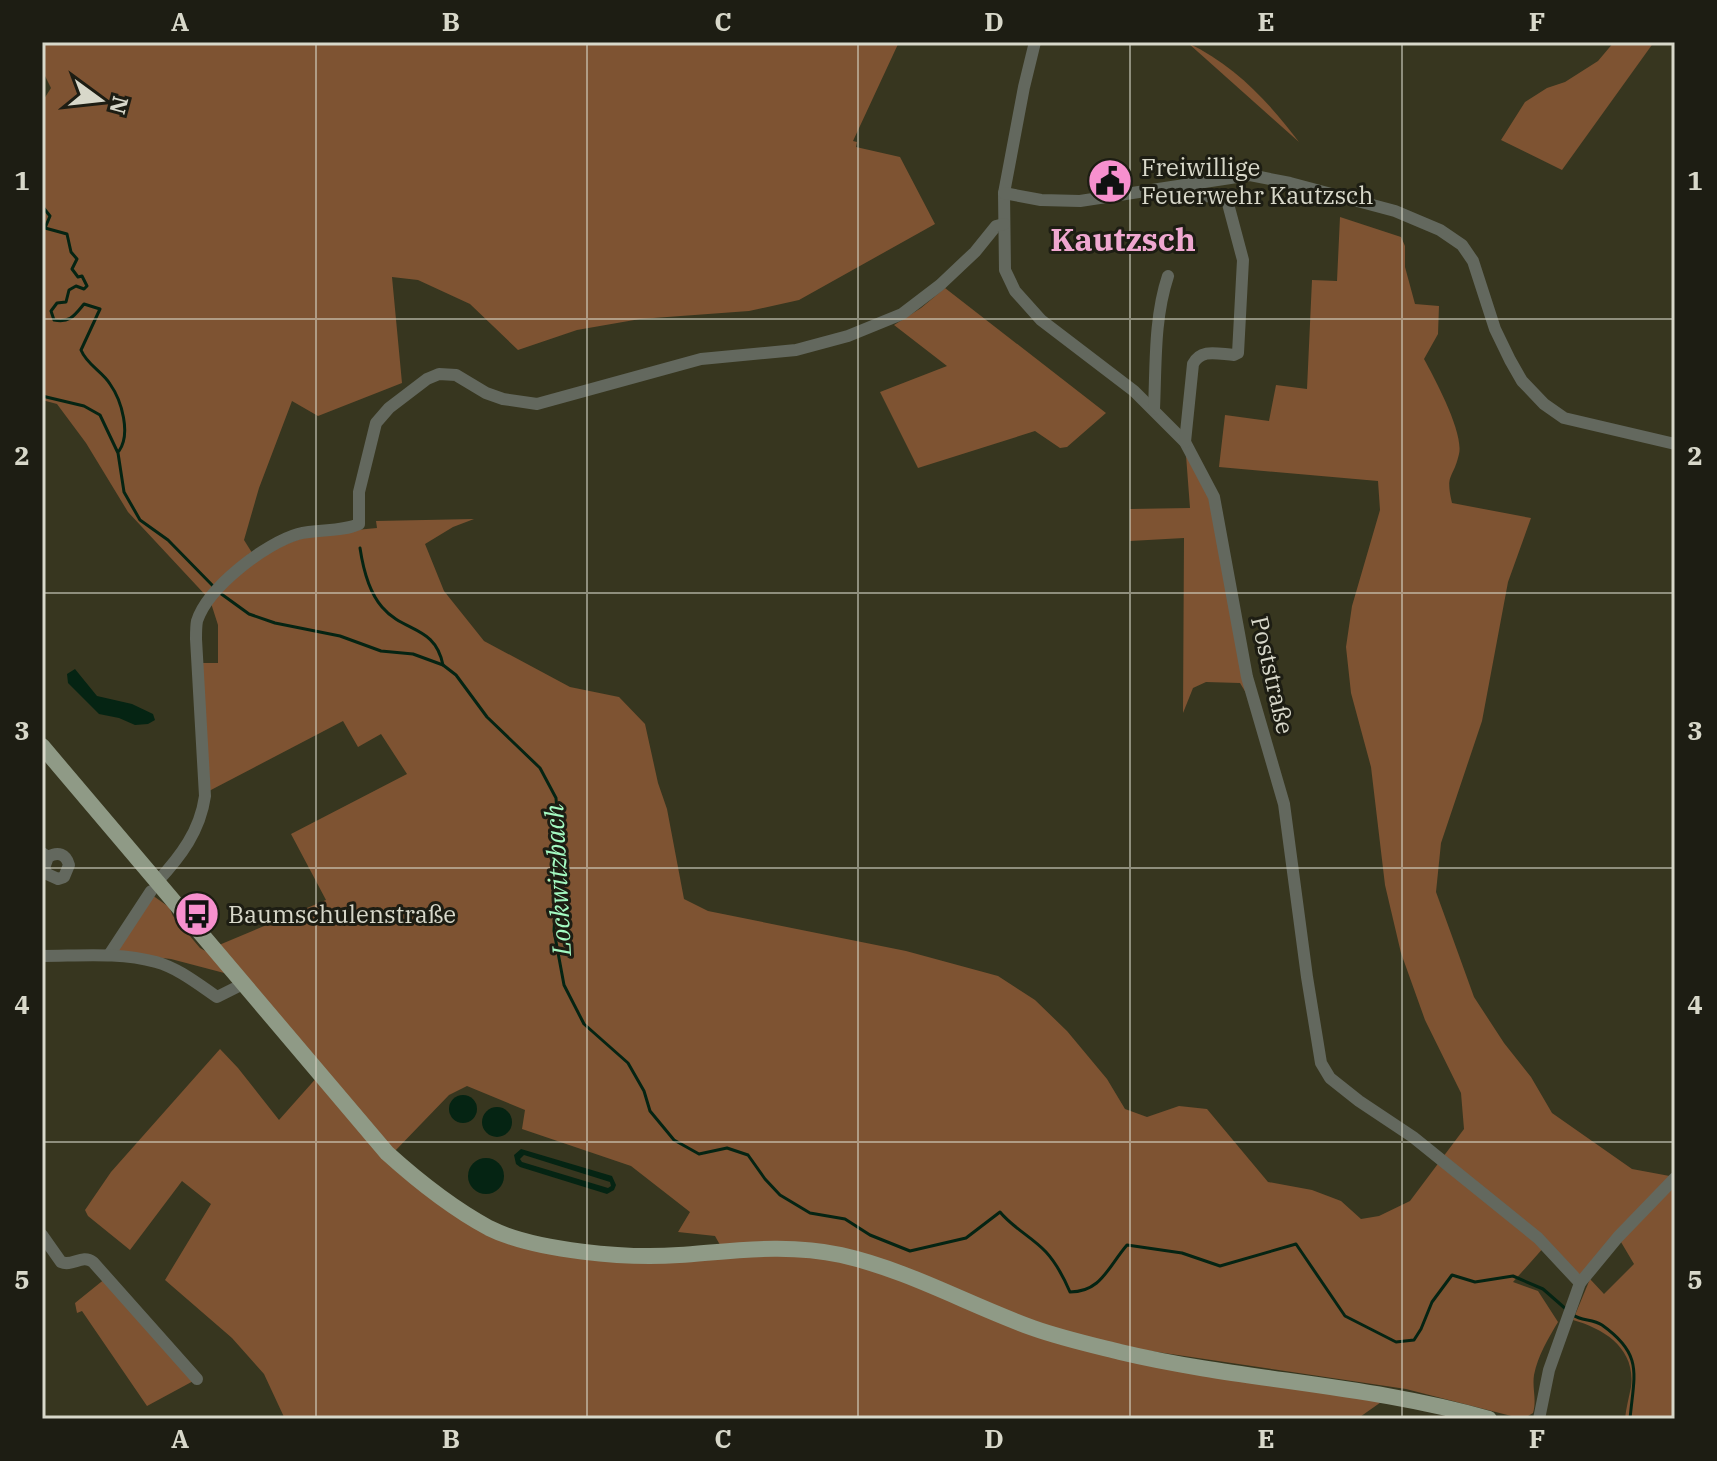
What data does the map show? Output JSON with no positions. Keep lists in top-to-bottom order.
{
  "streets": {
    "street": ["Poststraße"]
  },
  "districts": ["Kautzsch"],
  "water": ["Lockwitzbach"],
  "places": {
    "public building": ["Freiwillige Feuerwehr Kautzsch"],
    "bus stop": ["Baumschulenstraße"]
  },
  "north": "right",
  "grid": {
    "columns": [
      "A",
      "B",
      "C",
      "D",
      "E",
      "F"
    ],
    "rows": [
      "1",
      "2",
      "3",
      "4",
      "5"
    ]
  }
}
